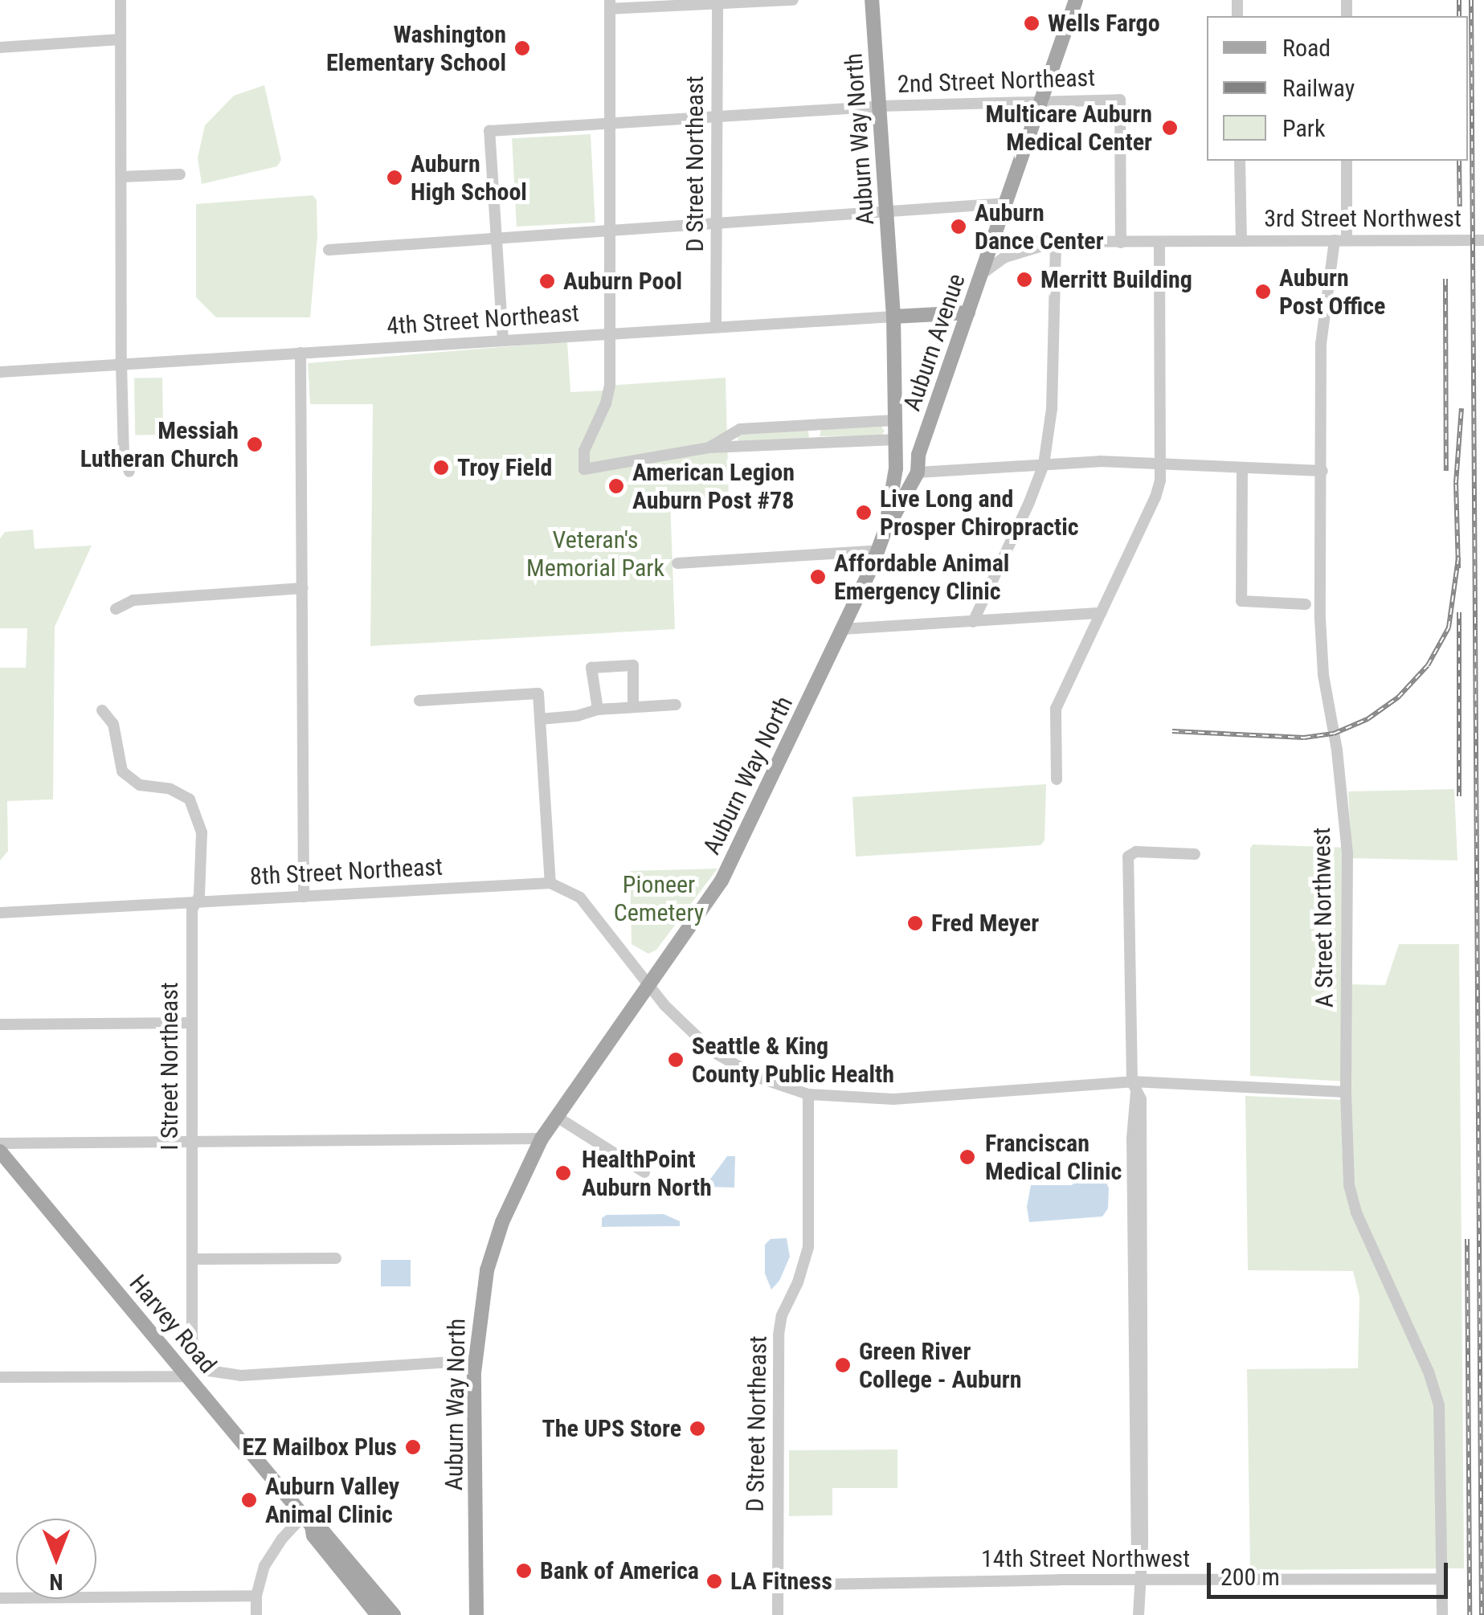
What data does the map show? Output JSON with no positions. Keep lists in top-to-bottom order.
{
  "streets": {
    "main road": [
      "Auburn Way North",
      "4th Street Northeast",
      "Auburn Avenue",
      "Harvey Road"
    ],
    "street": [
      "2nd Street Northeast",
      "D Street Northeast",
      "3rd Street Northwest",
      "8th Street Northeast",
      "A Street Northwest",
      "I Street Northeast",
      "14th Street Northwest"
    ]
  },
  "crossings": [
    ["2nd Street Northeast", "Auburn Way North"],
    ["2nd Street Northeast", "D Street Northeast"],
    ["2nd Street Northeast", "3rd Street Northwest"],
    ["2nd Street Northeast", "Auburn Avenue"],
    ["Auburn Way North", "4th Street Northeast"],
    ["Auburn Way North", "Auburn Avenue"],
    ["Auburn Way North", "I Street Northeast"],
    ["D Street Northeast", "4th Street Northeast"],
    ["D Street Northeast", "14th Street Northwest"],
    ["3rd Street Northwest", "Auburn Avenue"],
    ["3rd Street Northwest", "A Street Northwest"],
    ["4th Street Northeast", "Auburn Avenue"],
    ["8th Street Northeast", "I Street Northeast"],
    ["A Street Northwest", "14th Street Northwest"]
  ],
  "parks": ["Veteran's Memorial Park", "Pioneer Cemetery"],
  "places": [
    "Wells Fargo",
    "Washington Elementary School",
    "Multicare Auburn Medical Center",
    "Auburn High School",
    "Auburn Dance Center",
    "Merritt Building",
    "Auburn Pool",
    "Auburn Post Office",
    "Messiah Lutheran Church",
    "Troy Field",
    "American Legion Auburn Post #78",
    "Live Long and Prosper Chiropractic",
    "Affordable Animal Emergency Clinic",
    "Fred Meyer",
    "Seattle & King County Public Health",
    "Franciscan Medical Clinic",
    "HealthPoint Auburn North",
    "Green River College - Auburn",
    "The UPS Store",
    "EZ Mailbox Plus",
    "Auburn Valley Animal Clinic",
    "Bank of America",
    "LA Fitness"
  ],
  "legend": ["Road", "Railway", "Park"],
  "scale_bar": "200 m",
  "north": "bottom"
}
